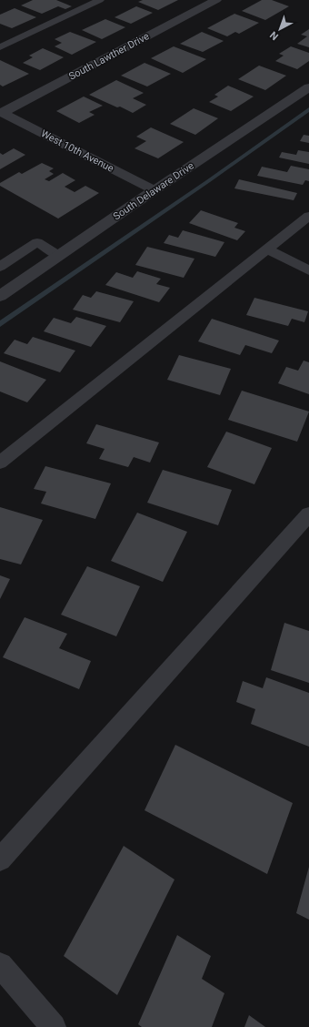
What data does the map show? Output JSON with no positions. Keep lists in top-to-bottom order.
{
  "streets": {
    "street": ["South Lawther Drive", "West 10th Avenue", "South Delaware Drive"]
  },
  "crossings": [
    ["South Lawther Drive", "West 10th Avenue"],
    ["West 10th Avenue", "South Delaware Drive"]
  ],
  "north": "bottom left"
}
